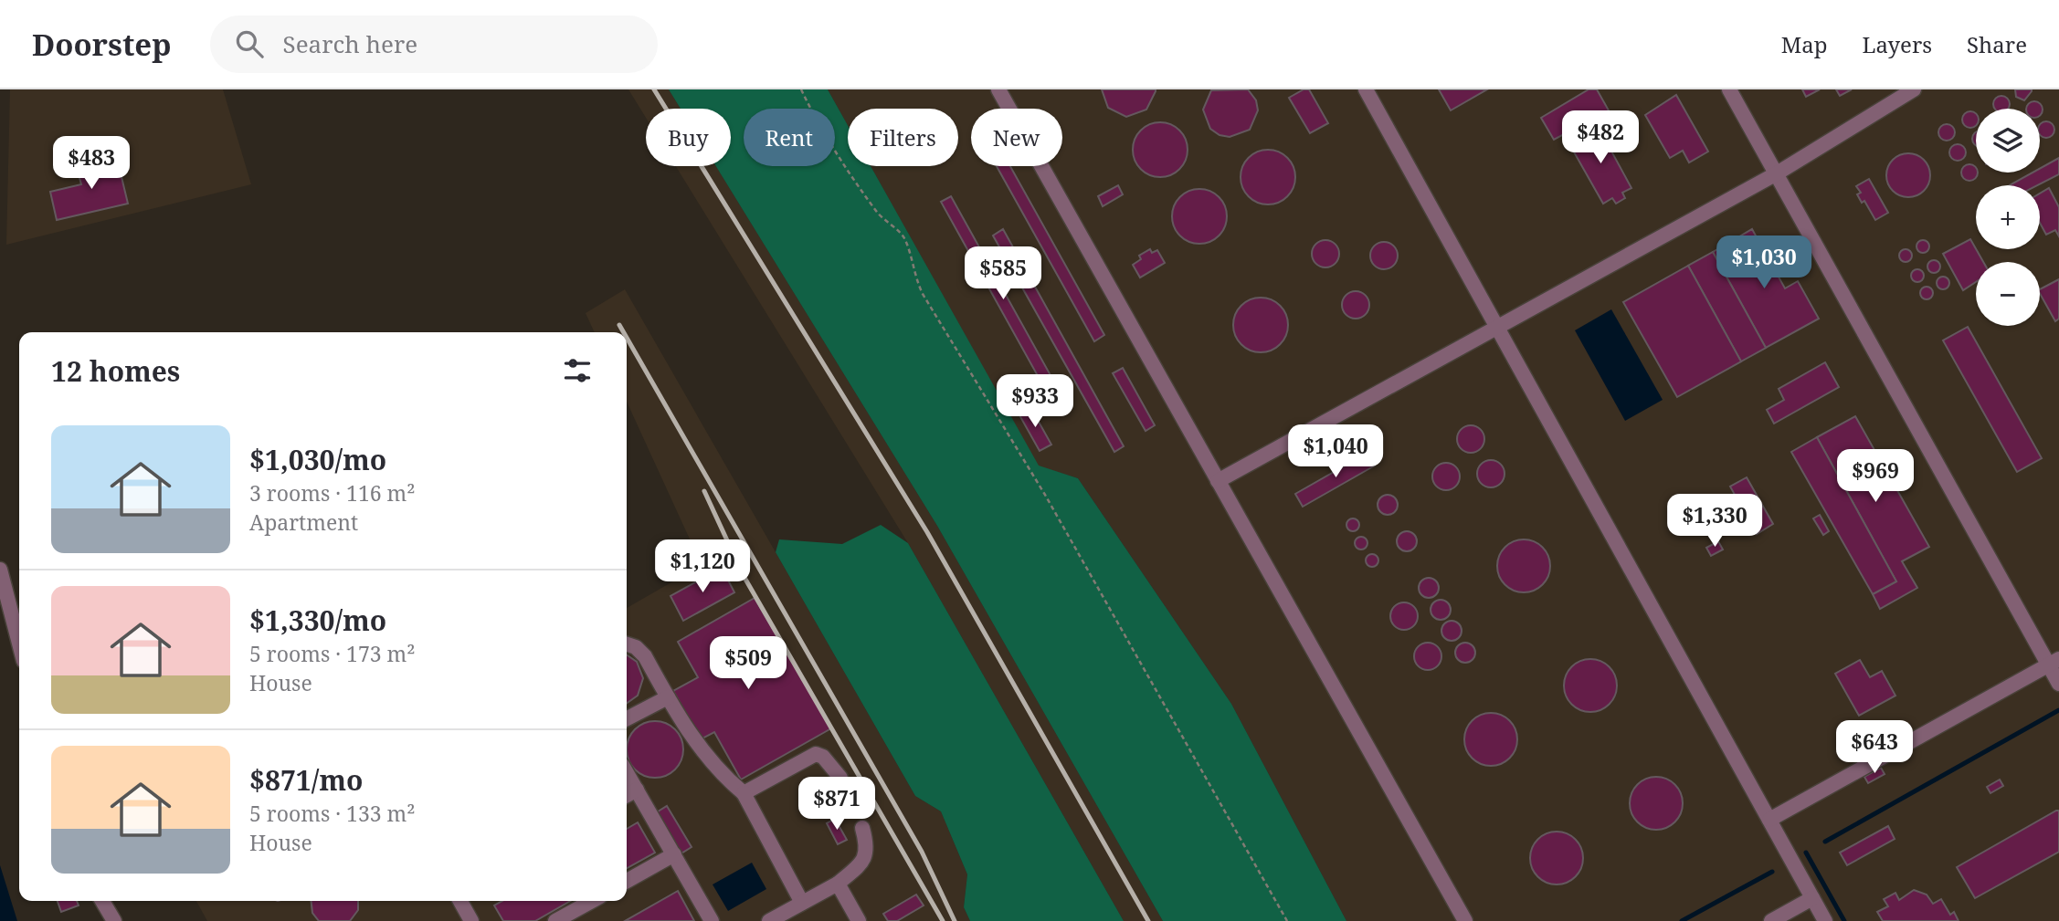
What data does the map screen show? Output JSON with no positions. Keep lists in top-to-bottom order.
{
  "page": {
    "header": "Doorstep",
    "search": "Search here",
    "nav": ["Map", "Layers", "Share"],
    "map_buttons": ["+", "−"],
    "chip": [
      "Buy",
      "Rent",
      "Filters",
      "New"
    ],
    "price": [
      "$482",
      "$483",
      "$1,030",
      "$585",
      "$933",
      "$1,040",
      "$969",
      "$1,330",
      "$1,120",
      "$509",
      "$643",
      "$871"
    ],
    "heading": "12 homes",
    "list": [
      {
        "name": "$1,030/mo",
        "note": "3 rooms · 116 m² · Apartment"
      },
      {
        "name": "$1,330/mo",
        "note": "5 rooms · 173 m² · House"
      },
      {
        "name": "$871/mo",
        "note": "5 rooms · 133 m² · House"
      }
    ]
  }
}
